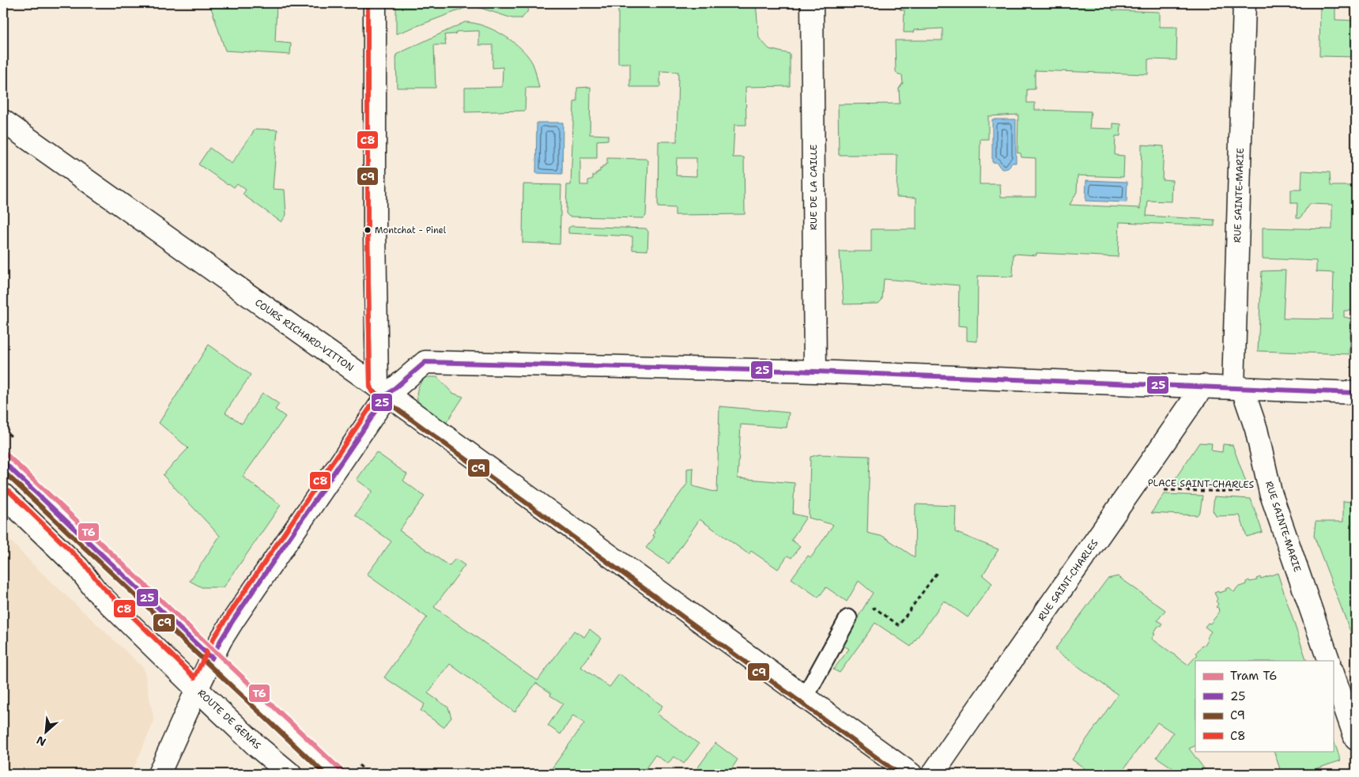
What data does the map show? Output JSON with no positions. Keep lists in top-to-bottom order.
{
  "streets": {
    "street": [
      "RUE DE LA CAILLE",
      "RUE SAINTE-MARIE",
      "COURS RICHARD-VITTON",
      "RUE SAINT-CHARLES",
      "ROUTE DE GENAS"
    ],
    "path": ["PLACE SAINT-CHARLES"]
  },
  "crossings": [
    ["RUE SAINTE-MARIE", "PLACE SAINT-CHARLES"],
    ["PLACE SAINT-CHARLES", "RUE SAINT-CHARLES"]
  ],
  "places": ["Montchat - Pinel"],
  "lines": [
    "transit line C9",
    "transit line C8",
    "transit line 25",
    "tram line T6"
  ],
  "legend": [
    "Tram T6",
    "25",
    "C9",
    "C8"
  ],
  "north": "bottom left"
}
